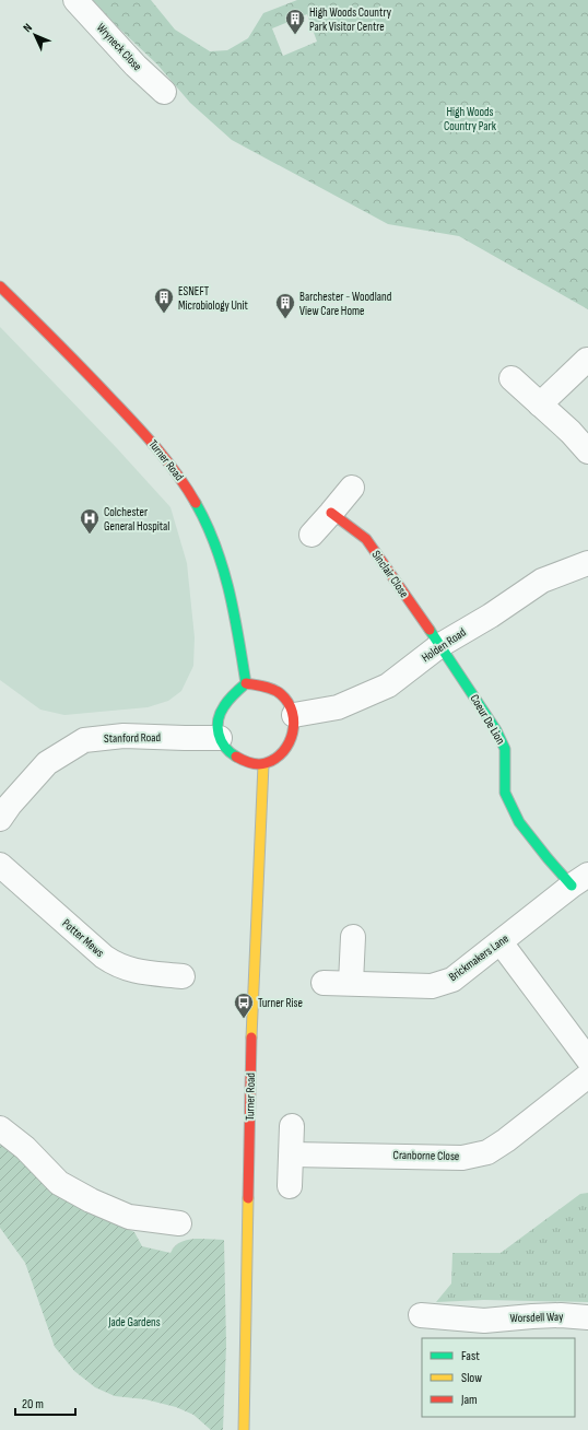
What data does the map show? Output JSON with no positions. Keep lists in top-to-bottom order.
{
  "streets": {
    "street": [
      "Wryneck Close",
      "Turner Road",
      "Sinclair Close",
      "Holden Road",
      "Coeur De Lion",
      "Stanford Road",
      "Potter Mews",
      "Brickmakers Lane",
      "Cranborne Close",
      "Worsdell Way"
    ]
  },
  "crossings": [
    ["Turner Road", "Holden Road"],
    ["Turner Road", "Stanford Road"],
    ["Sinclair Close", "Holden Road"],
    ["Sinclair Close", "Coeur De Lion"],
    ["Holden Road", "Coeur De Lion"],
    ["Holden Road", "Stanford Road"],
    ["Coeur De Lion", "Brickmakers Lane"]
  ],
  "parks": ["High Woods Country Park", "Jade Gardens"],
  "places": {
    "building": ["High Woods Country Park Visitor Centre", "ESNEFT Microbiology Unit", "Barchester - Woodland View Care Home"],
    "hospital": ["Colchester General Hospital"],
    "bus stop": ["Turner Rise"]
  },
  "legend": ["Fast", "Slow", "Jam"],
  "scale_bar": "20 m",
  "north": "top left"
}
